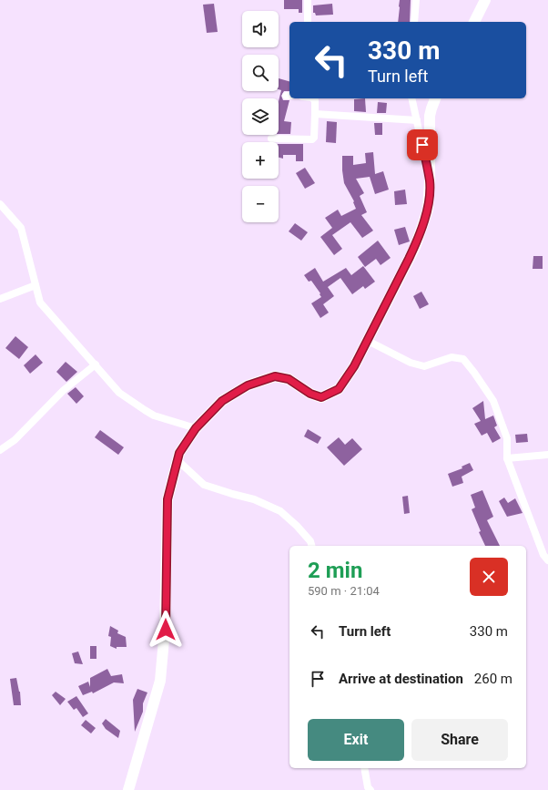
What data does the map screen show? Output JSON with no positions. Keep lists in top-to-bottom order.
{
  "page": {
    "map_buttons": ["+", "−"],
    "turn": ["330 m", "Turn left"],
    "heading": ["2 min", "590 m · 21:04"],
    "list": [
      {
        "name": "Turn left",
        "value": "330 m"
      },
      {
        "name": "Arrive at destination",
        "value": "260 m"
      }
    ],
    "buttons": ["Exit", "Share"]
  }
}
